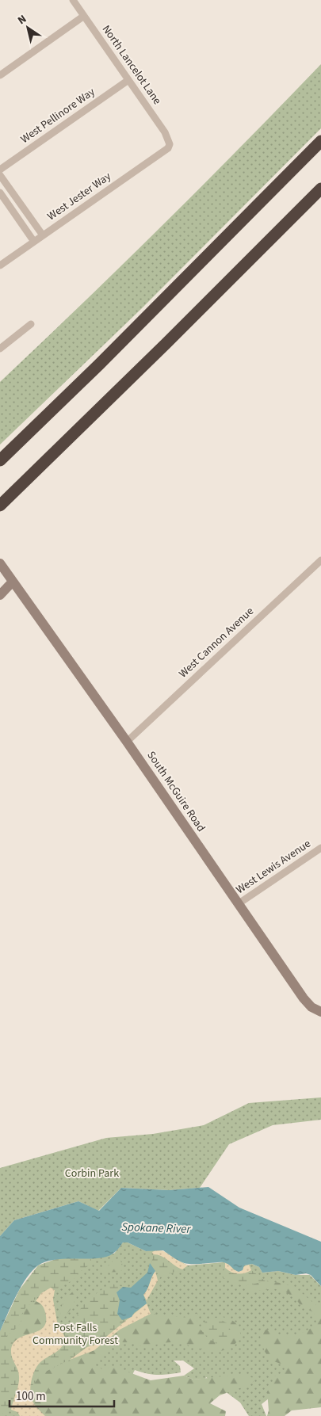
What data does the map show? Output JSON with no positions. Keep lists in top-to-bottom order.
{
  "streets": {
    "street": [
      "North Lancelot Lane",
      "West Pellinore Way",
      "West Jester Way",
      "West Cannon Avenue",
      "South McGuire Road",
      "West Lewis Avenue"
    ]
  },
  "crossings": [
    ["North Lancelot Lane", "West Pellinore Way"],
    ["North Lancelot Lane", "West Jester Way"],
    ["West Cannon Avenue", "South McGuire Road"],
    ["South McGuire Road", "West Lewis Avenue"]
  ],
  "water": ["Spokane River"],
  "parks": ["Corbin Park", "Post Falls Community Forest"],
  "scale_bar": "100 m",
  "north": "top left"
}
